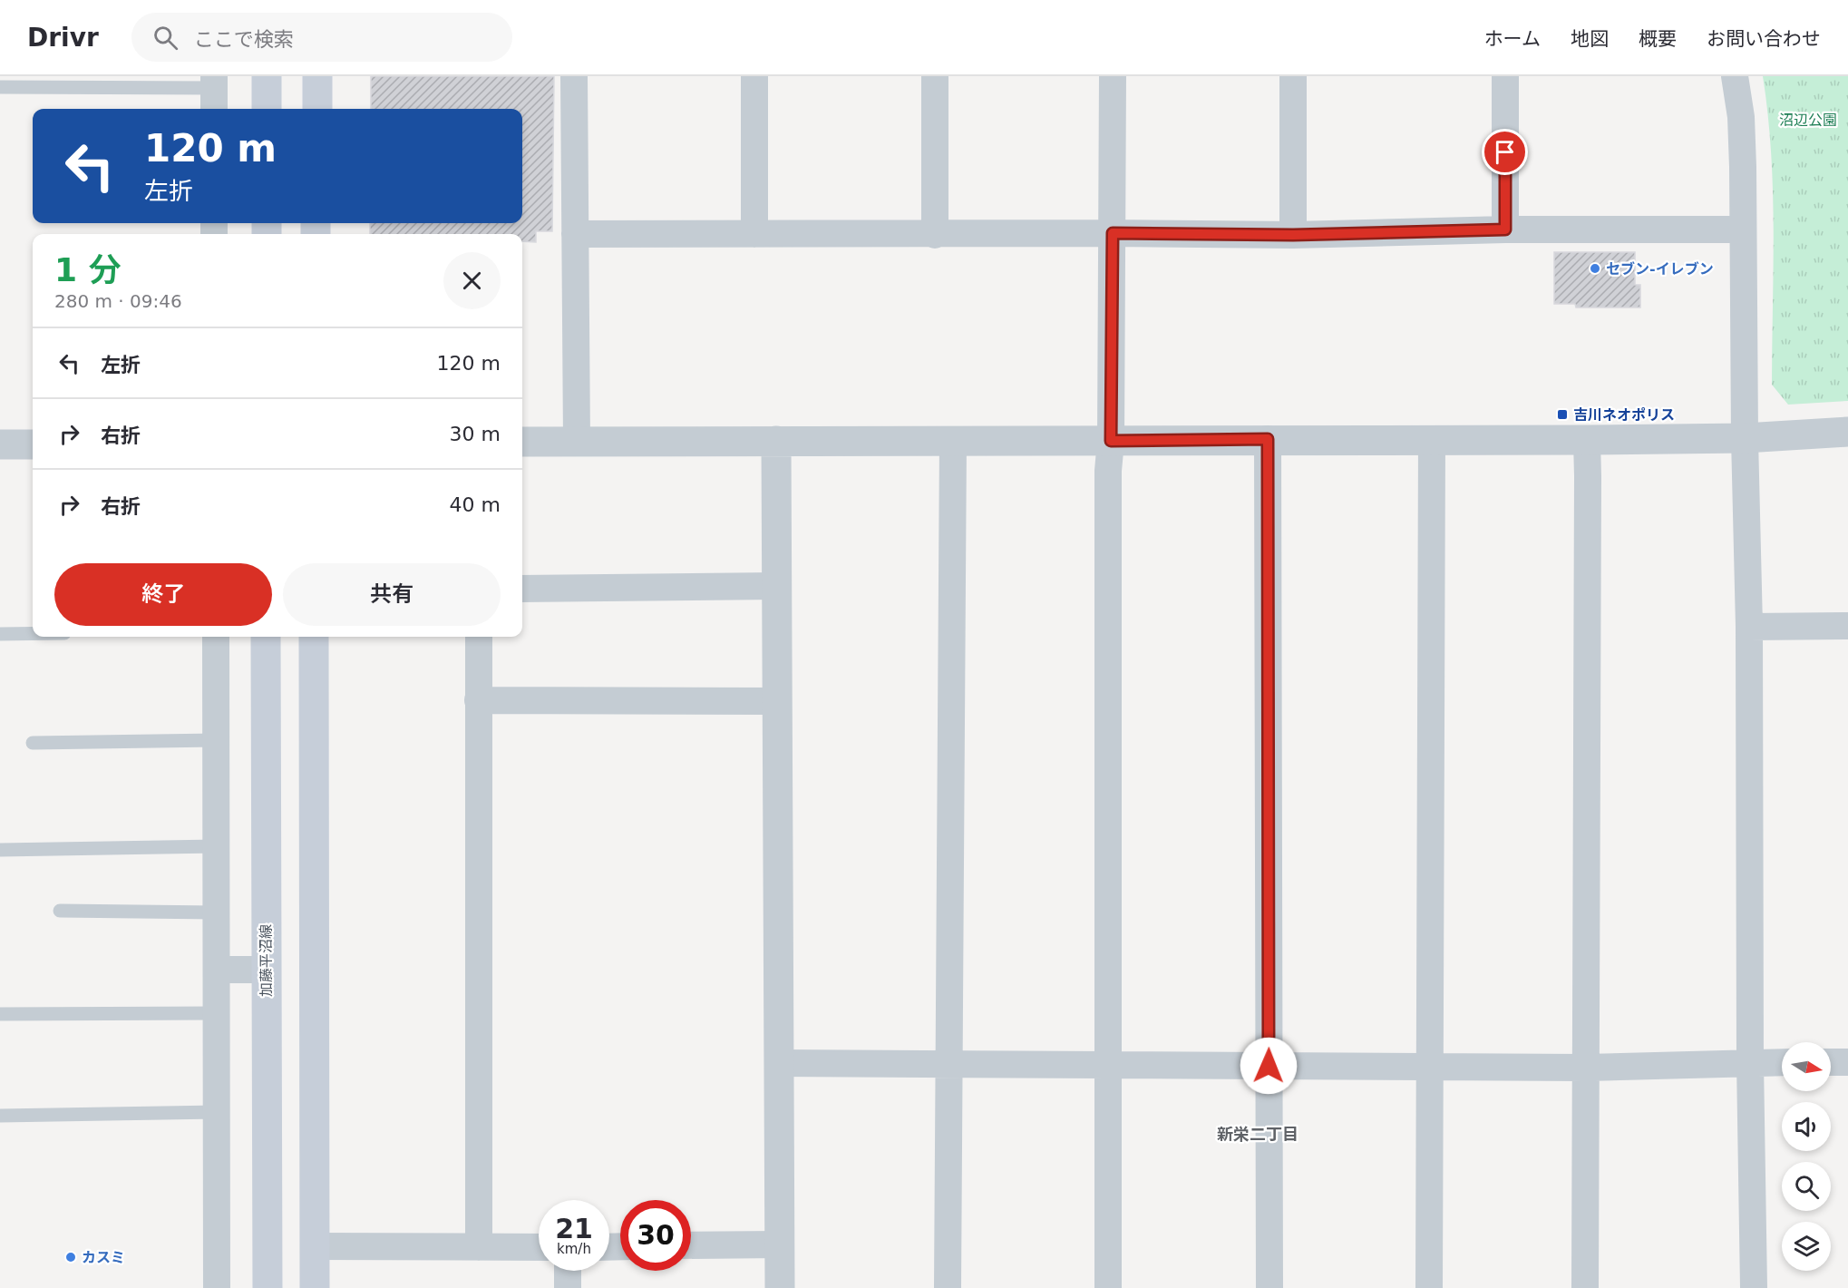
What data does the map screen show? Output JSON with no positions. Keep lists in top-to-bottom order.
{
  "streets": {
    "main road": ["加藤平沼線"]
  },
  "districts": ["新栄二丁目"],
  "parks": ["沼辺公園"],
  "places": {
    "other": ["セブン-イレブン", "カスミ"],
    "transit": ["吉川ネオポリス"]
  },
  "north": "right",
  "page": {
    "header": "Drivr",
    "search": "ここで検索",
    "nav": [
      "ホーム",
      "地図",
      "概要",
      "お問い合わせ"
    ],
    "turn": ["120 m", "左折"],
    "heading": ["1 分", "280 m · 09:46"],
    "list": [
      {
        "name": "左折",
        "value": "120 m"
      },
      {
        "name": "右折",
        "value": "30 m"
      },
      {
        "name": "右折",
        "value": "40 m"
      }
    ],
    "buttons": ["終了", "共有"],
    "speed": "21 km/h",
    "limit": "30"
  }
}
